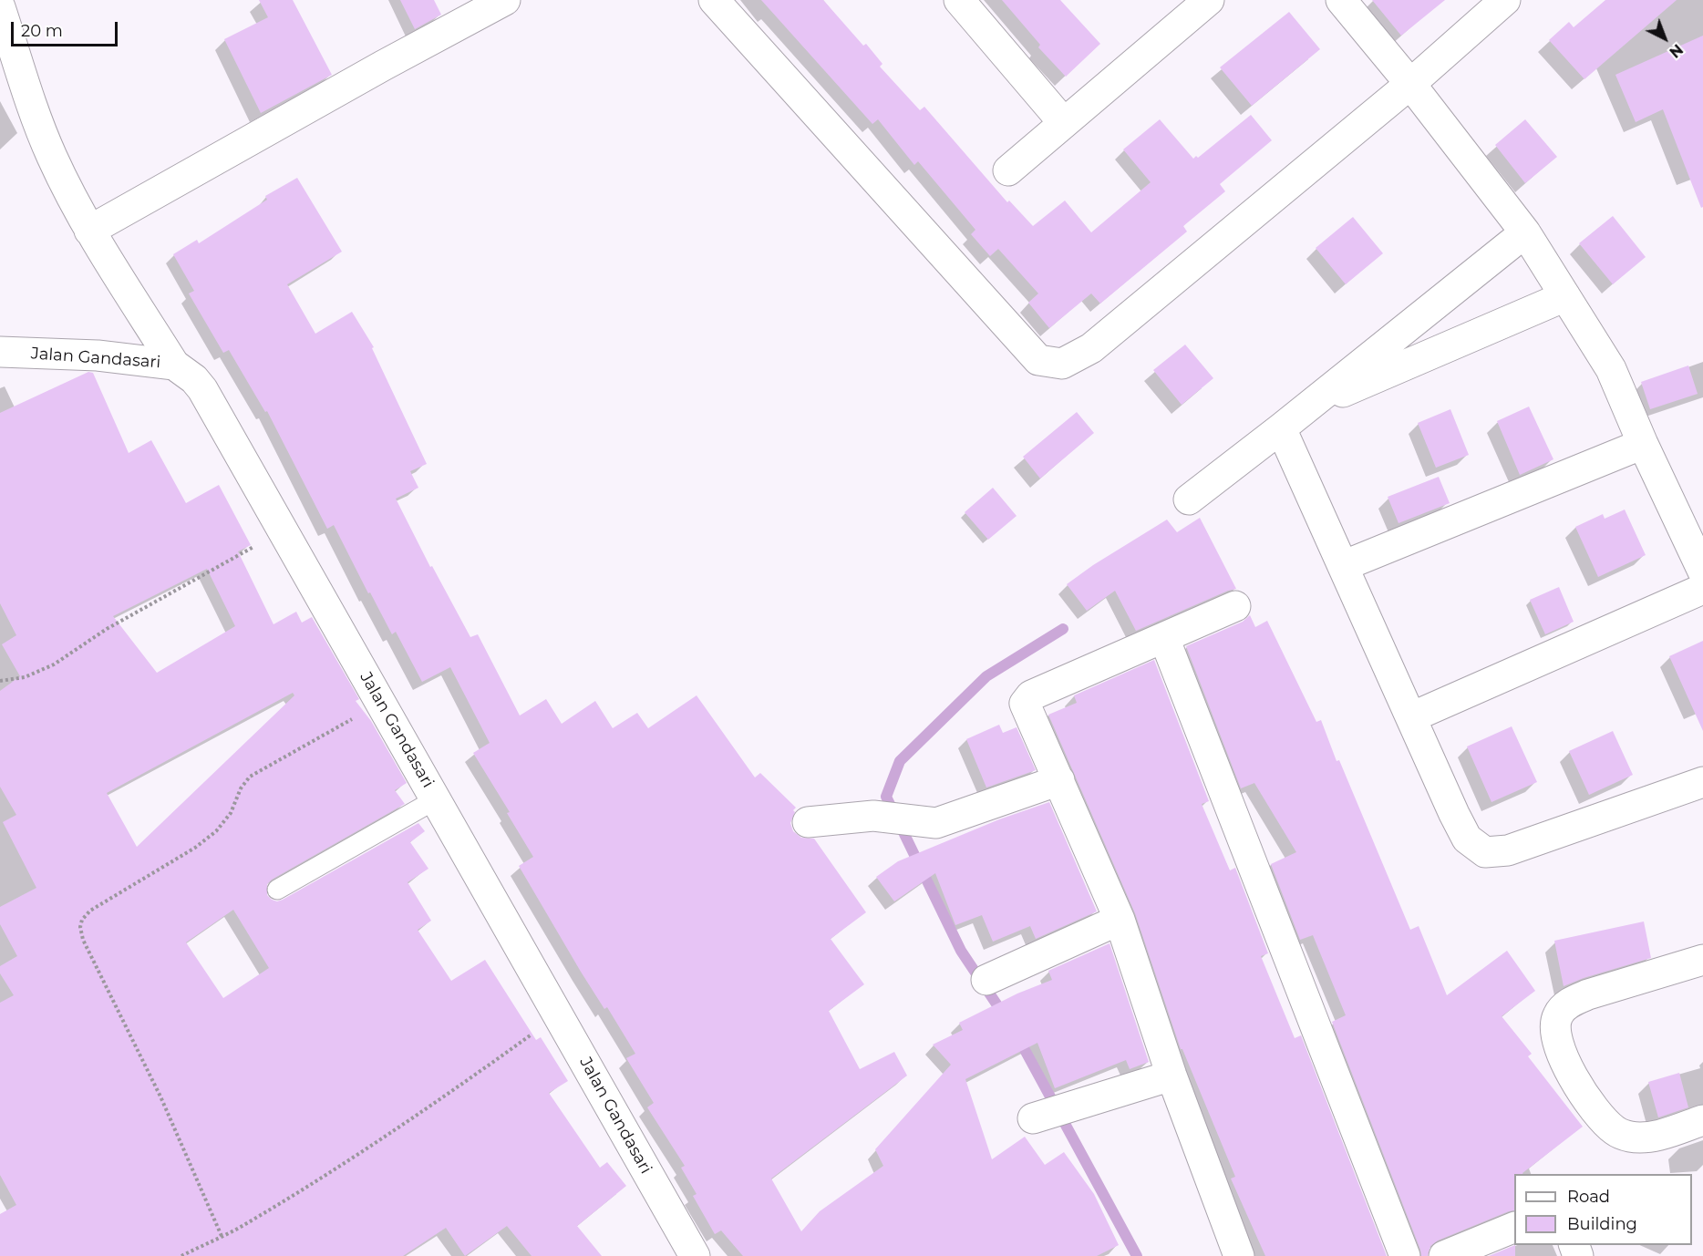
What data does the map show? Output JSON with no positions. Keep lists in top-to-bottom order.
{
  "streets": {
    "street": ["Jalan Gandasari"]
  },
  "legend": ["Road", "Building"],
  "scale_bar": "20 m",
  "north": "bottom right"
}
